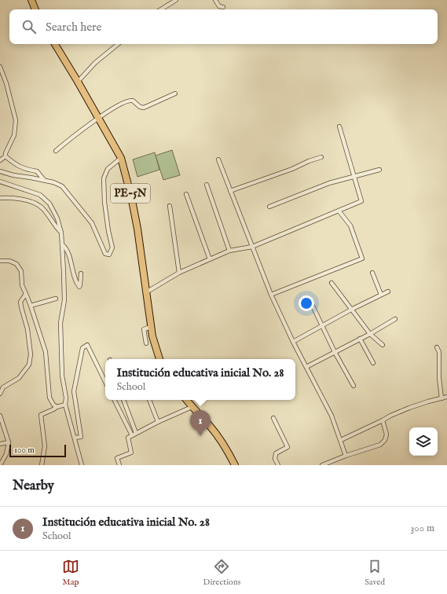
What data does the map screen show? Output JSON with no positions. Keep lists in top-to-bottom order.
{
  "streets": {
    "highway": ["PE-5N"]
  },
  "scale_bar": "100 m",
  "page": {
    "search": "Search here",
    "popup": ["Institución educativa inicial No. 28", "School"],
    "pins": "1",
    "scale": "100 m",
    "heading": "Nearby",
    "list": [
      {
        "mark": "1",
        "name": "Institución educativa inicial No. 28",
        "note": "School",
        "value": "300 m"
      }
    ],
    "nav": ["Map", "Directions", "Saved"]
  }
}
